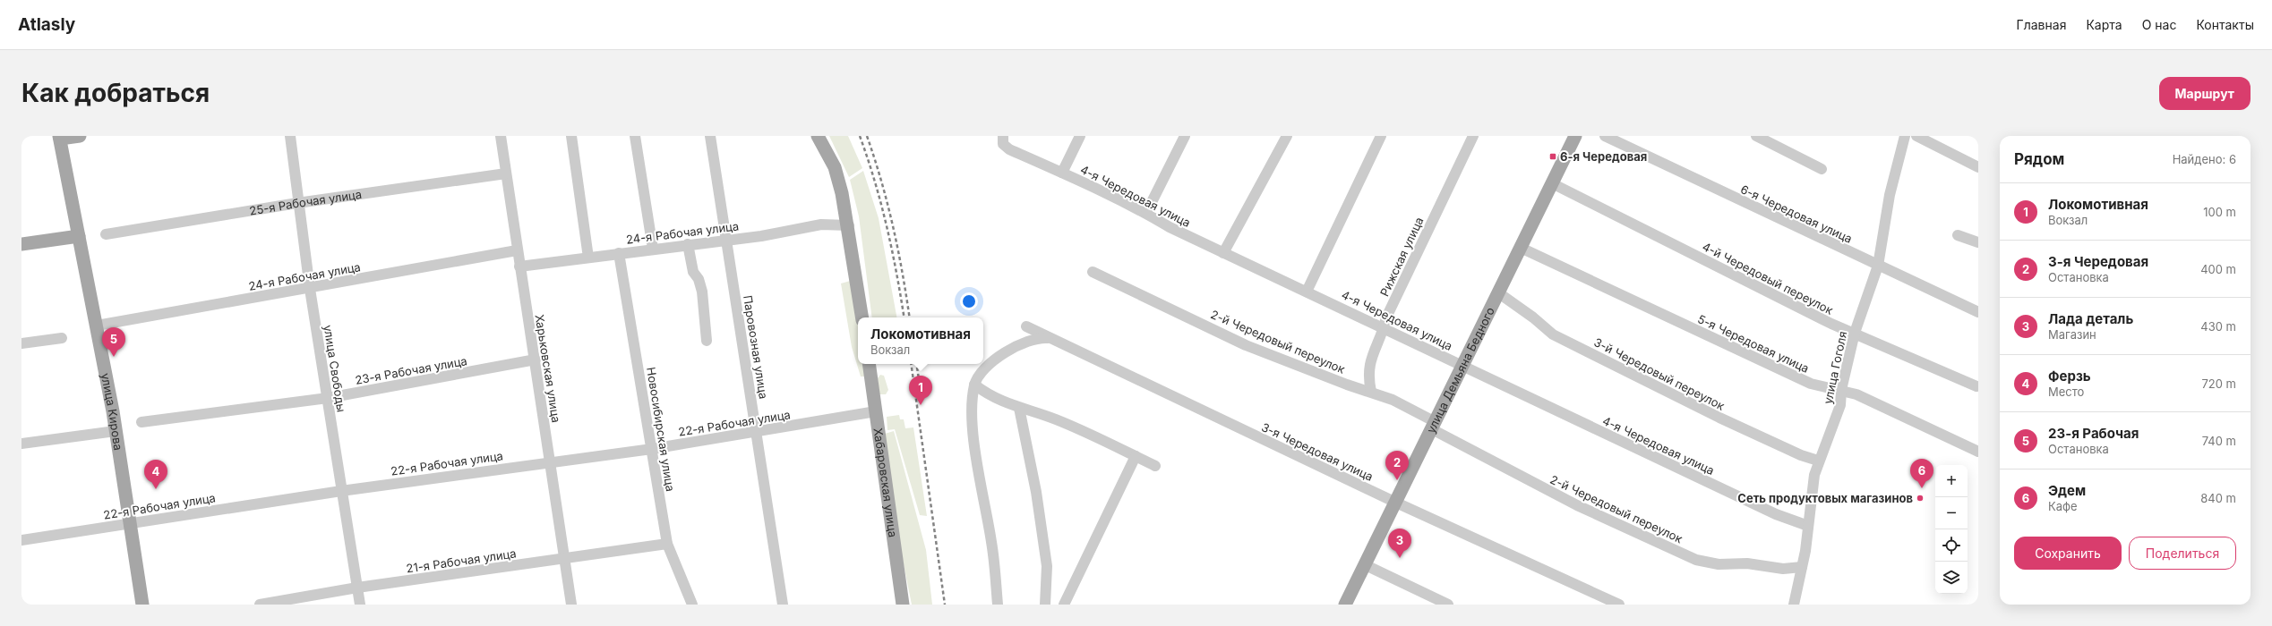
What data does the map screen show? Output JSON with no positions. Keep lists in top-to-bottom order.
{
  "streets": {
    "main road": ["улица Демьяна Бедного", "улица Кирова", "Хабаровская улица"],
    "street": [
      "4-я Чередовая улица",
      "25-я Рабочая улица",
      "6-я Чередовая улица",
      "24-я Рабочая улица",
      "Рижская улица",
      "4-й Чередовый переулок",
      "2-й Чередовый переулок",
      "5-я Чередовая улица",
      "Паровозная улица",
      "улица Гоголя",
      "улица Свободы",
      "Харьковская улица",
      "23-я Рабочая улица",
      "3-й Чередовый переулок",
      "22-я Рабочая улица",
      "Новосибирская улица",
      "3-я Чередовая улица",
      "21-я Рабочая улица"
    ]
  },
  "crossings": [
    ["4-я Чередовая улица", "Рижская улица"],
    ["4-я Чередовая улица", "улица Гоголя"],
    ["4-я Чередовая улица", "улица Демьяна Бедного"],
    ["25-я Рабочая улица", "улица Свободы"],
    ["25-я Рабочая улица", "Харьковская улица"],
    ["6-я Чередовая улица", "улица Гоголя"],
    ["24-я Рабочая улица", "Паровозная улица"],
    ["24-я Рабочая улица", "улица Свободы"],
    ["24-я Рабочая улица", "Харьковская улица"],
    ["24-я Рабочая улица", "улица Кирова"],
    ["24-я Рабочая улица", "Новосибирская улица"],
    ["Рижская улица", "2-й Чередовый переулок"],
    ["4-й Чередовый переулок", "улица Гоголя"],
    ["4-й Чередовый переулок", "улица Демьяна Бедного"],
    ["2-й Чередовый переулок", "улица Гоголя"],
    ["2-й Чередовый переулок", "улица Демьяна Бедного"],
    ["5-я Чередовая улица", "улица Гоголя"],
    ["5-я Чередовая улица", "улица Демьяна Бедного"],
    ["Паровозная улица", "22-я Рабочая улица"],
    ["улица Гоголя", "3-й Чередовый переулок"],
    ["улица Свободы", "23-я Рабочая улица"],
    ["улица Свободы", "22-я Рабочая улица"],
    ["улица Свободы", "21-я Рабочая улица"],
    ["Харьковская улица", "23-я Рабочая улица"],
    ["Харьковская улица", "22-я Рабочая улица"],
    ["Харьковская улица", "21-я Рабочая улица"],
    ["улица Демьяна Бедного", "3-й Чередовый переулок"],
    ["улица Демьяна Бедного", "3-я Чередовая улица"],
    ["улица Кирова", "22-я Рабочая улица"],
    ["22-я Рабочая улица", "Новосибирская улица"],
    ["22-я Рабочая улица", "Хабаровская улица"],
    ["Новосибирская улица", "21-я Рабочая улица"]
  ],
  "places": {
    "transit": ["6-я Чередовая"],
    "other": ["Сеть продуктовых магазинов"]
  },
  "page": {
    "header": "Atlasly",
    "nav": [
      "Главная",
      "Карта",
      "О нас",
      "Контакты"
    ],
    "buttons": [
      "Маршрут",
      ["Сохранить", "Поделиться"]
    ],
    "title": "Как добраться",
    "heading": ["Рядом", "Найдено: 6"],
    "list": [
      {
        "mark": "1",
        "name": "Локомотивная",
        "note": "Вокзал",
        "value": "100 m"
      },
      {
        "mark": "2",
        "name": "3-я Чередовая",
        "note": "Остановка",
        "value": "400 m"
      },
      {
        "mark": "3",
        "name": "Лада деталь",
        "note": "Магазин",
        "value": "430 m"
      },
      {
        "mark": "4",
        "name": "Ферзь",
        "note": "Место",
        "value": "720 m"
      },
      {
        "mark": "5",
        "name": "23-я Рабочая",
        "note": "Остановка",
        "value": "740 m"
      },
      {
        "mark": "6",
        "name": "Эдем",
        "note": "Кафе",
        "value": "840 m"
      }
    ],
    "popup": ["Локомотивная", "Вокзал"],
    "pins": [
      "5",
      "1",
      "2",
      "6",
      "4",
      "3"
    ],
    "map_buttons": ["+", "−"]
  }
}
